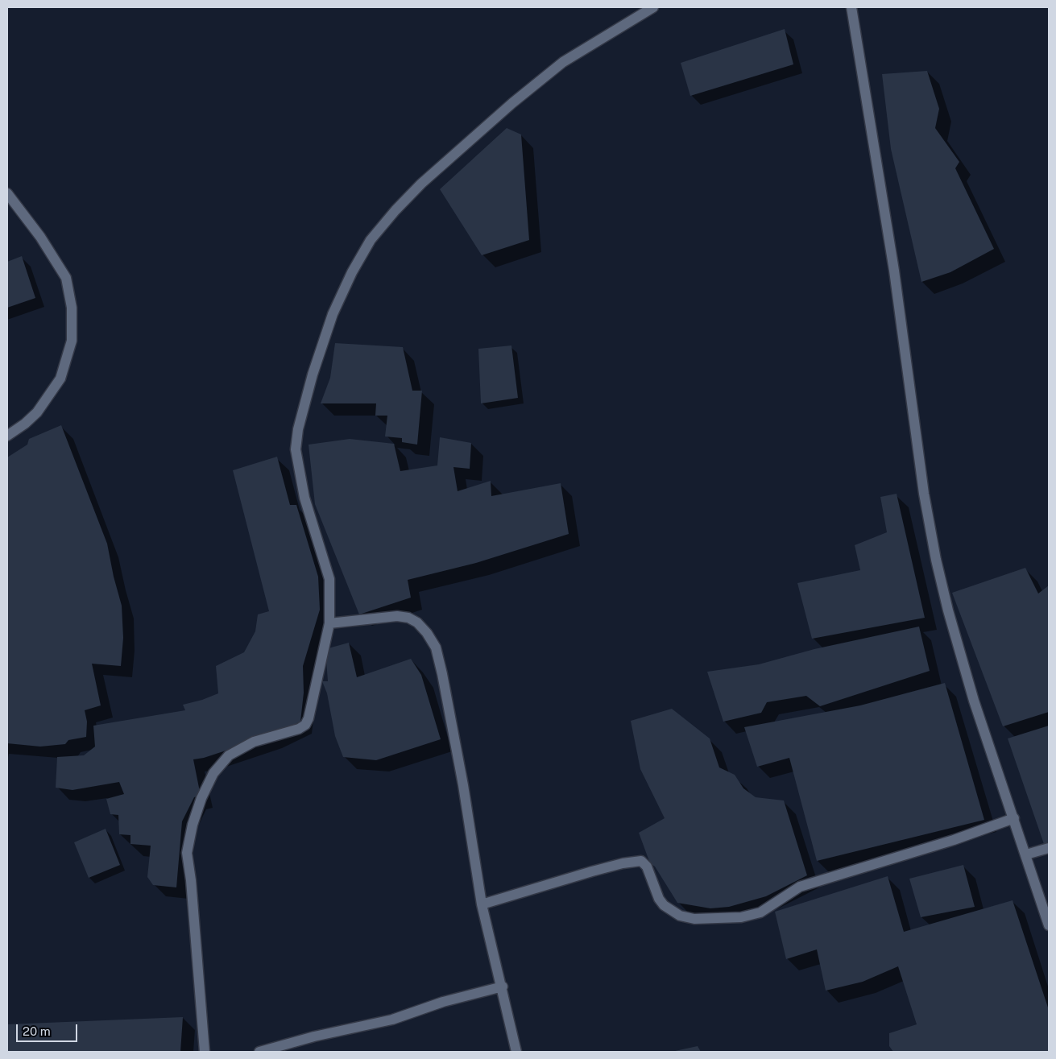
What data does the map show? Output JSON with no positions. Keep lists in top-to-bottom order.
{
  "scale_bar": "20 m"
}
